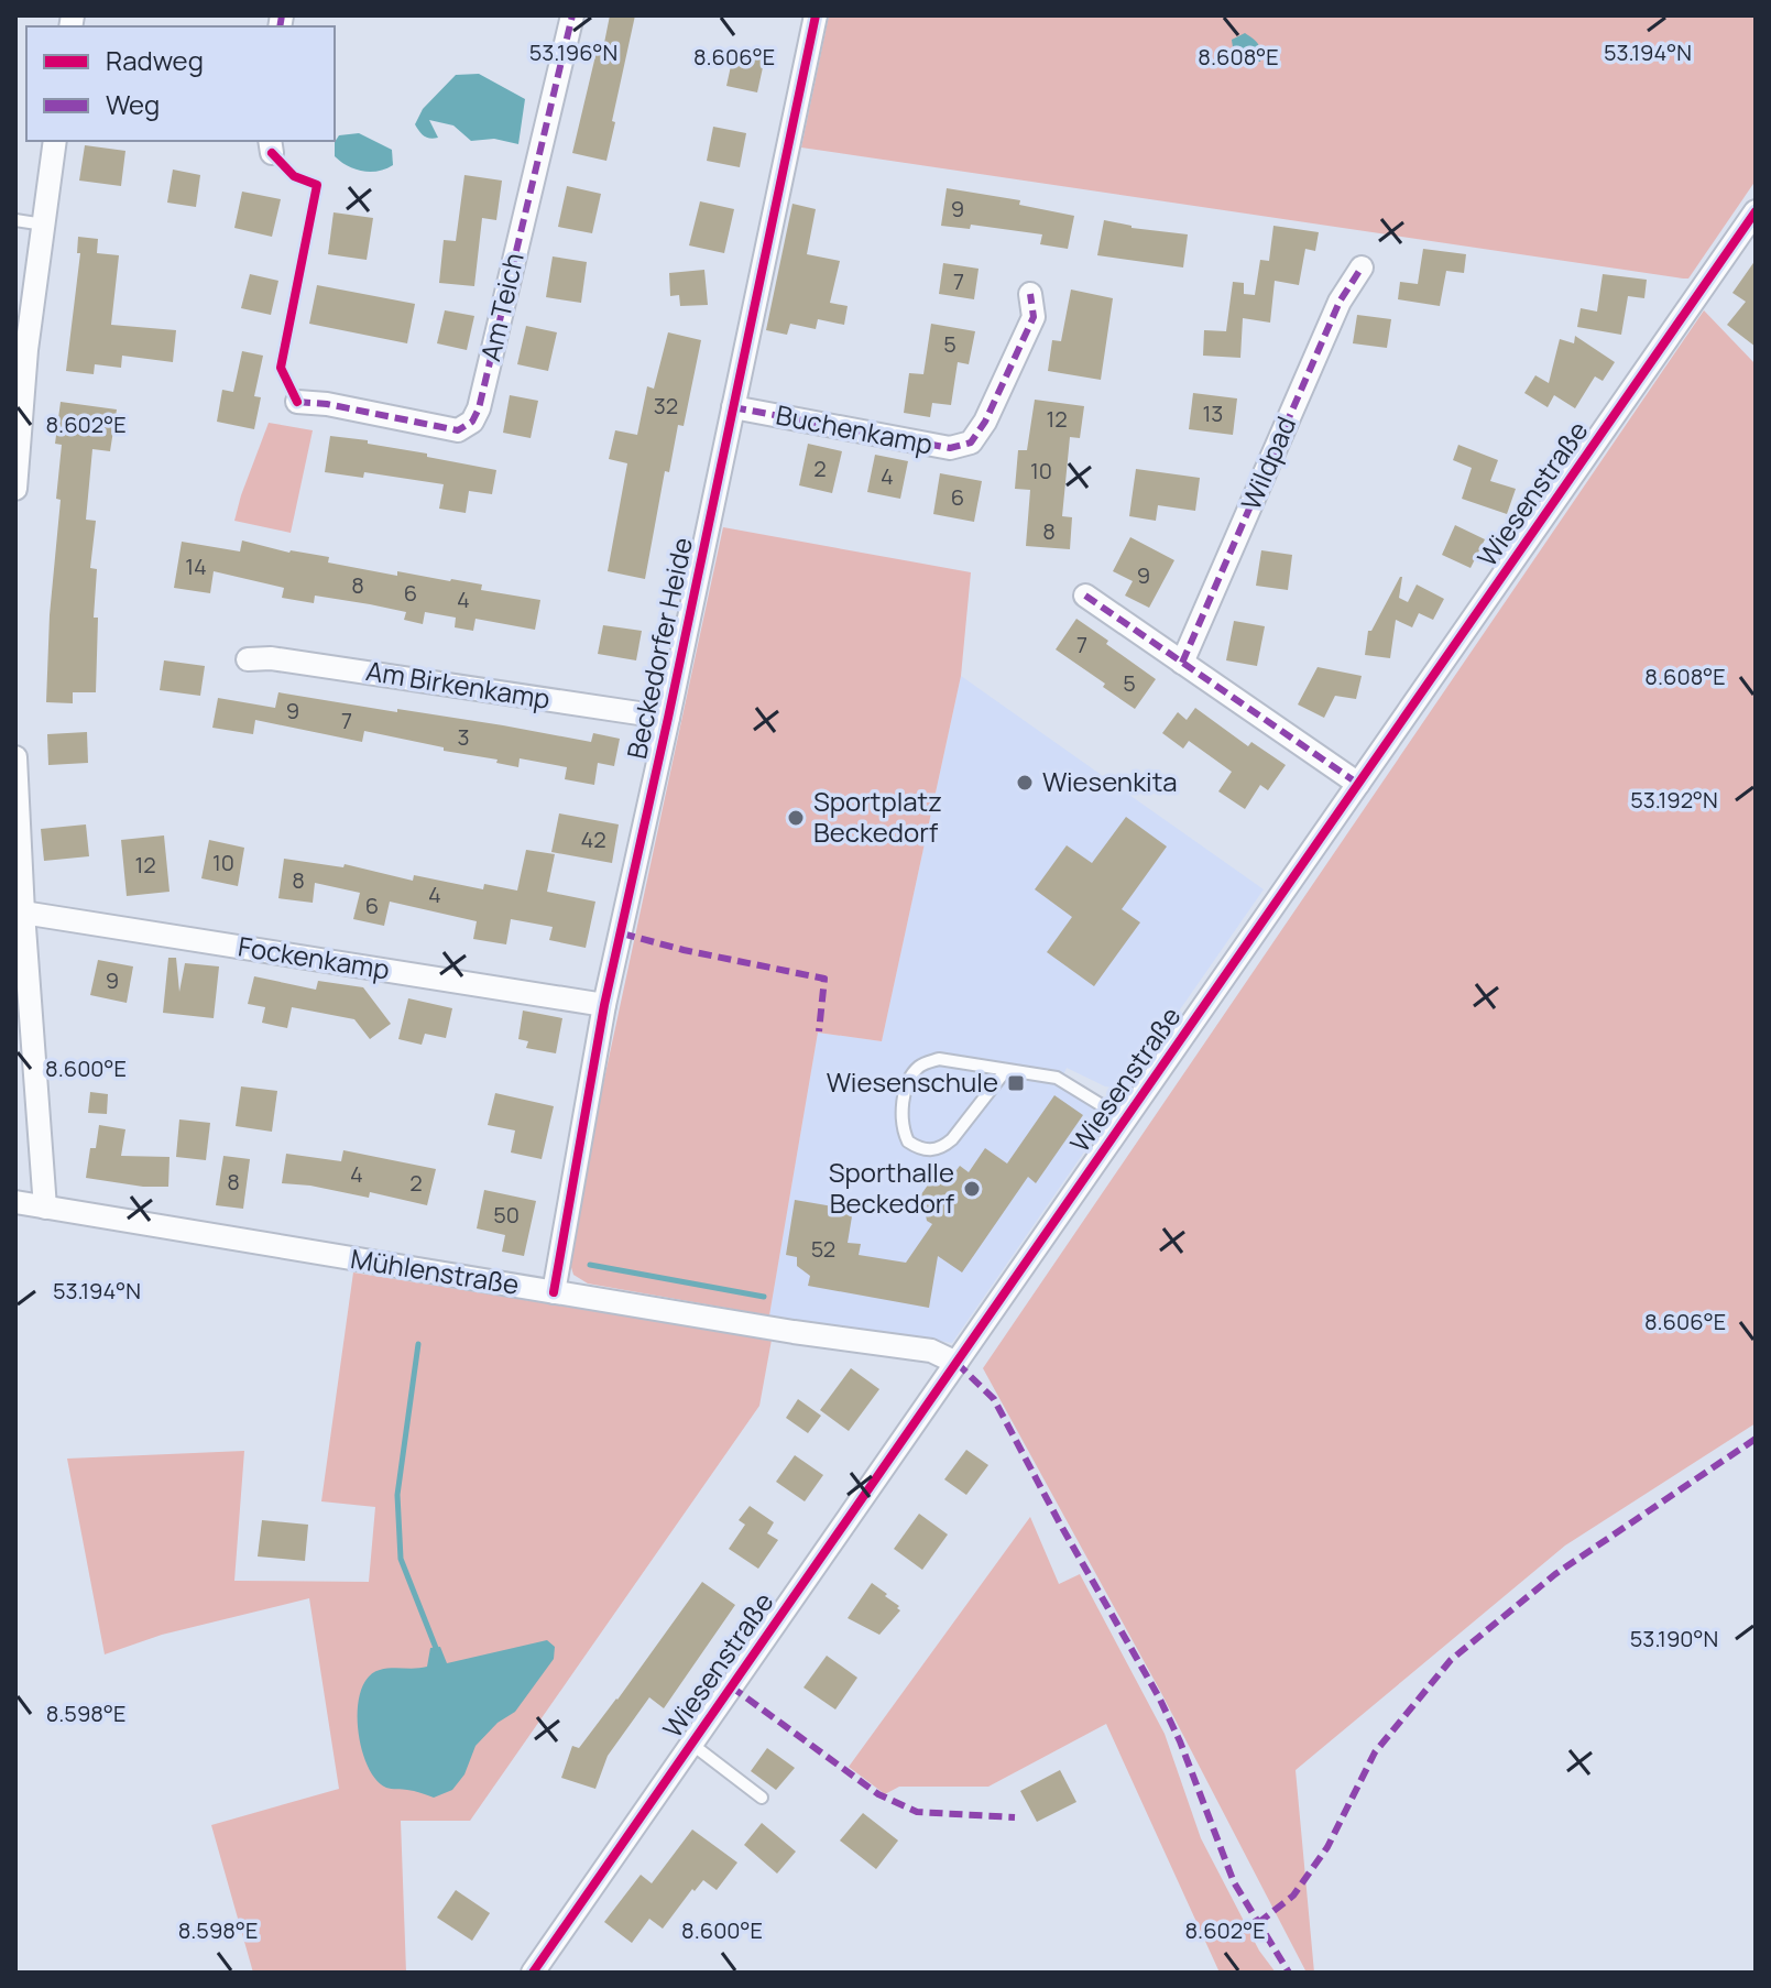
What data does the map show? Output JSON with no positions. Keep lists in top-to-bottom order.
{
  "streets": {
    "street": [
      "Am Teich",
      "Buchenkamp",
      "Wildpad",
      "Wiesenstraße",
      "Beckedorfer Heide",
      "Am Birkenkamp",
      "Fockenkamp",
      "Mühlenstraße"
    ]
  },
  "crossings": [
    ["Buchenkamp", "Beckedorfer Heide"],
    ["Wiesenstraße", "Mühlenstraße"],
    ["Beckedorfer Heide", "Am Birkenkamp"],
    ["Beckedorfer Heide", "Fockenkamp"],
    ["Beckedorfer Heide", "Mühlenstraße"]
  ],
  "places": {
    "other": ["Wiesenkita", "Sportplatz Beckedorf", "Sporthalle Beckedorf"],
    "transit": ["Wiesenschule"]
  },
  "house_numbers": [
    "9",
    "7",
    "5",
    "32",
    "13",
    "12",
    "2",
    "10",
    "4",
    "6",
    "8",
    "14",
    "9",
    "8",
    "6",
    "4",
    "7",
    "5",
    "9",
    "7",
    "3",
    "42",
    "10",
    "12",
    "8",
    "4",
    "6",
    "9",
    "4",
    "8",
    "2",
    "50",
    "52"
  ],
  "legend": ["Radweg", "Weg"],
  "coordinates": [
    "53.196°N",
    "53.194°N",
    "8.606°E",
    "8.608°E",
    "8.602°E",
    "53.192°N",
    "8.600°E",
    "53.190°N",
    "8.598°E"
  ]
}
